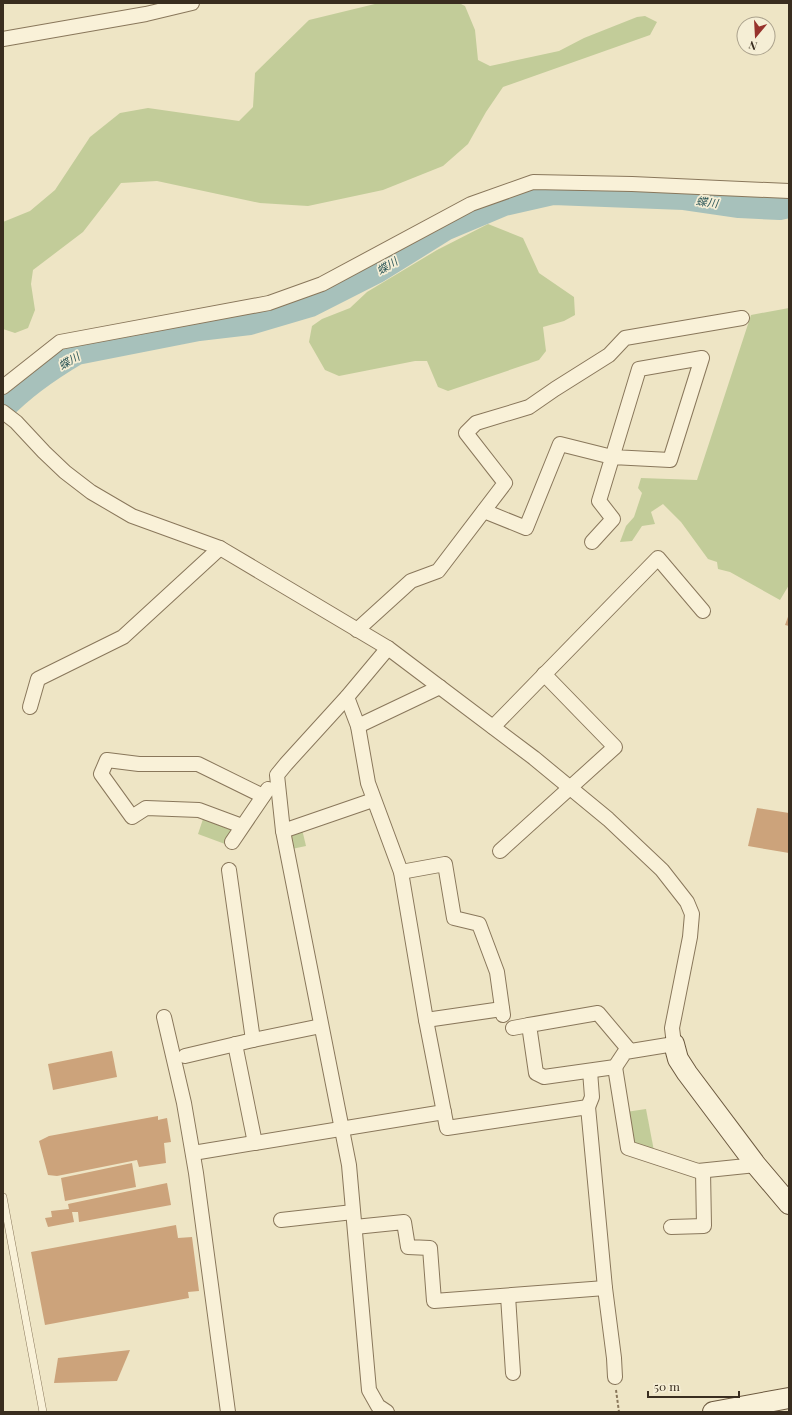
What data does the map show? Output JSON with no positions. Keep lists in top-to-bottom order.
{
  "water": ["蝶川"],
  "scale_bar": "50 m",
  "north": "bottom"
}
